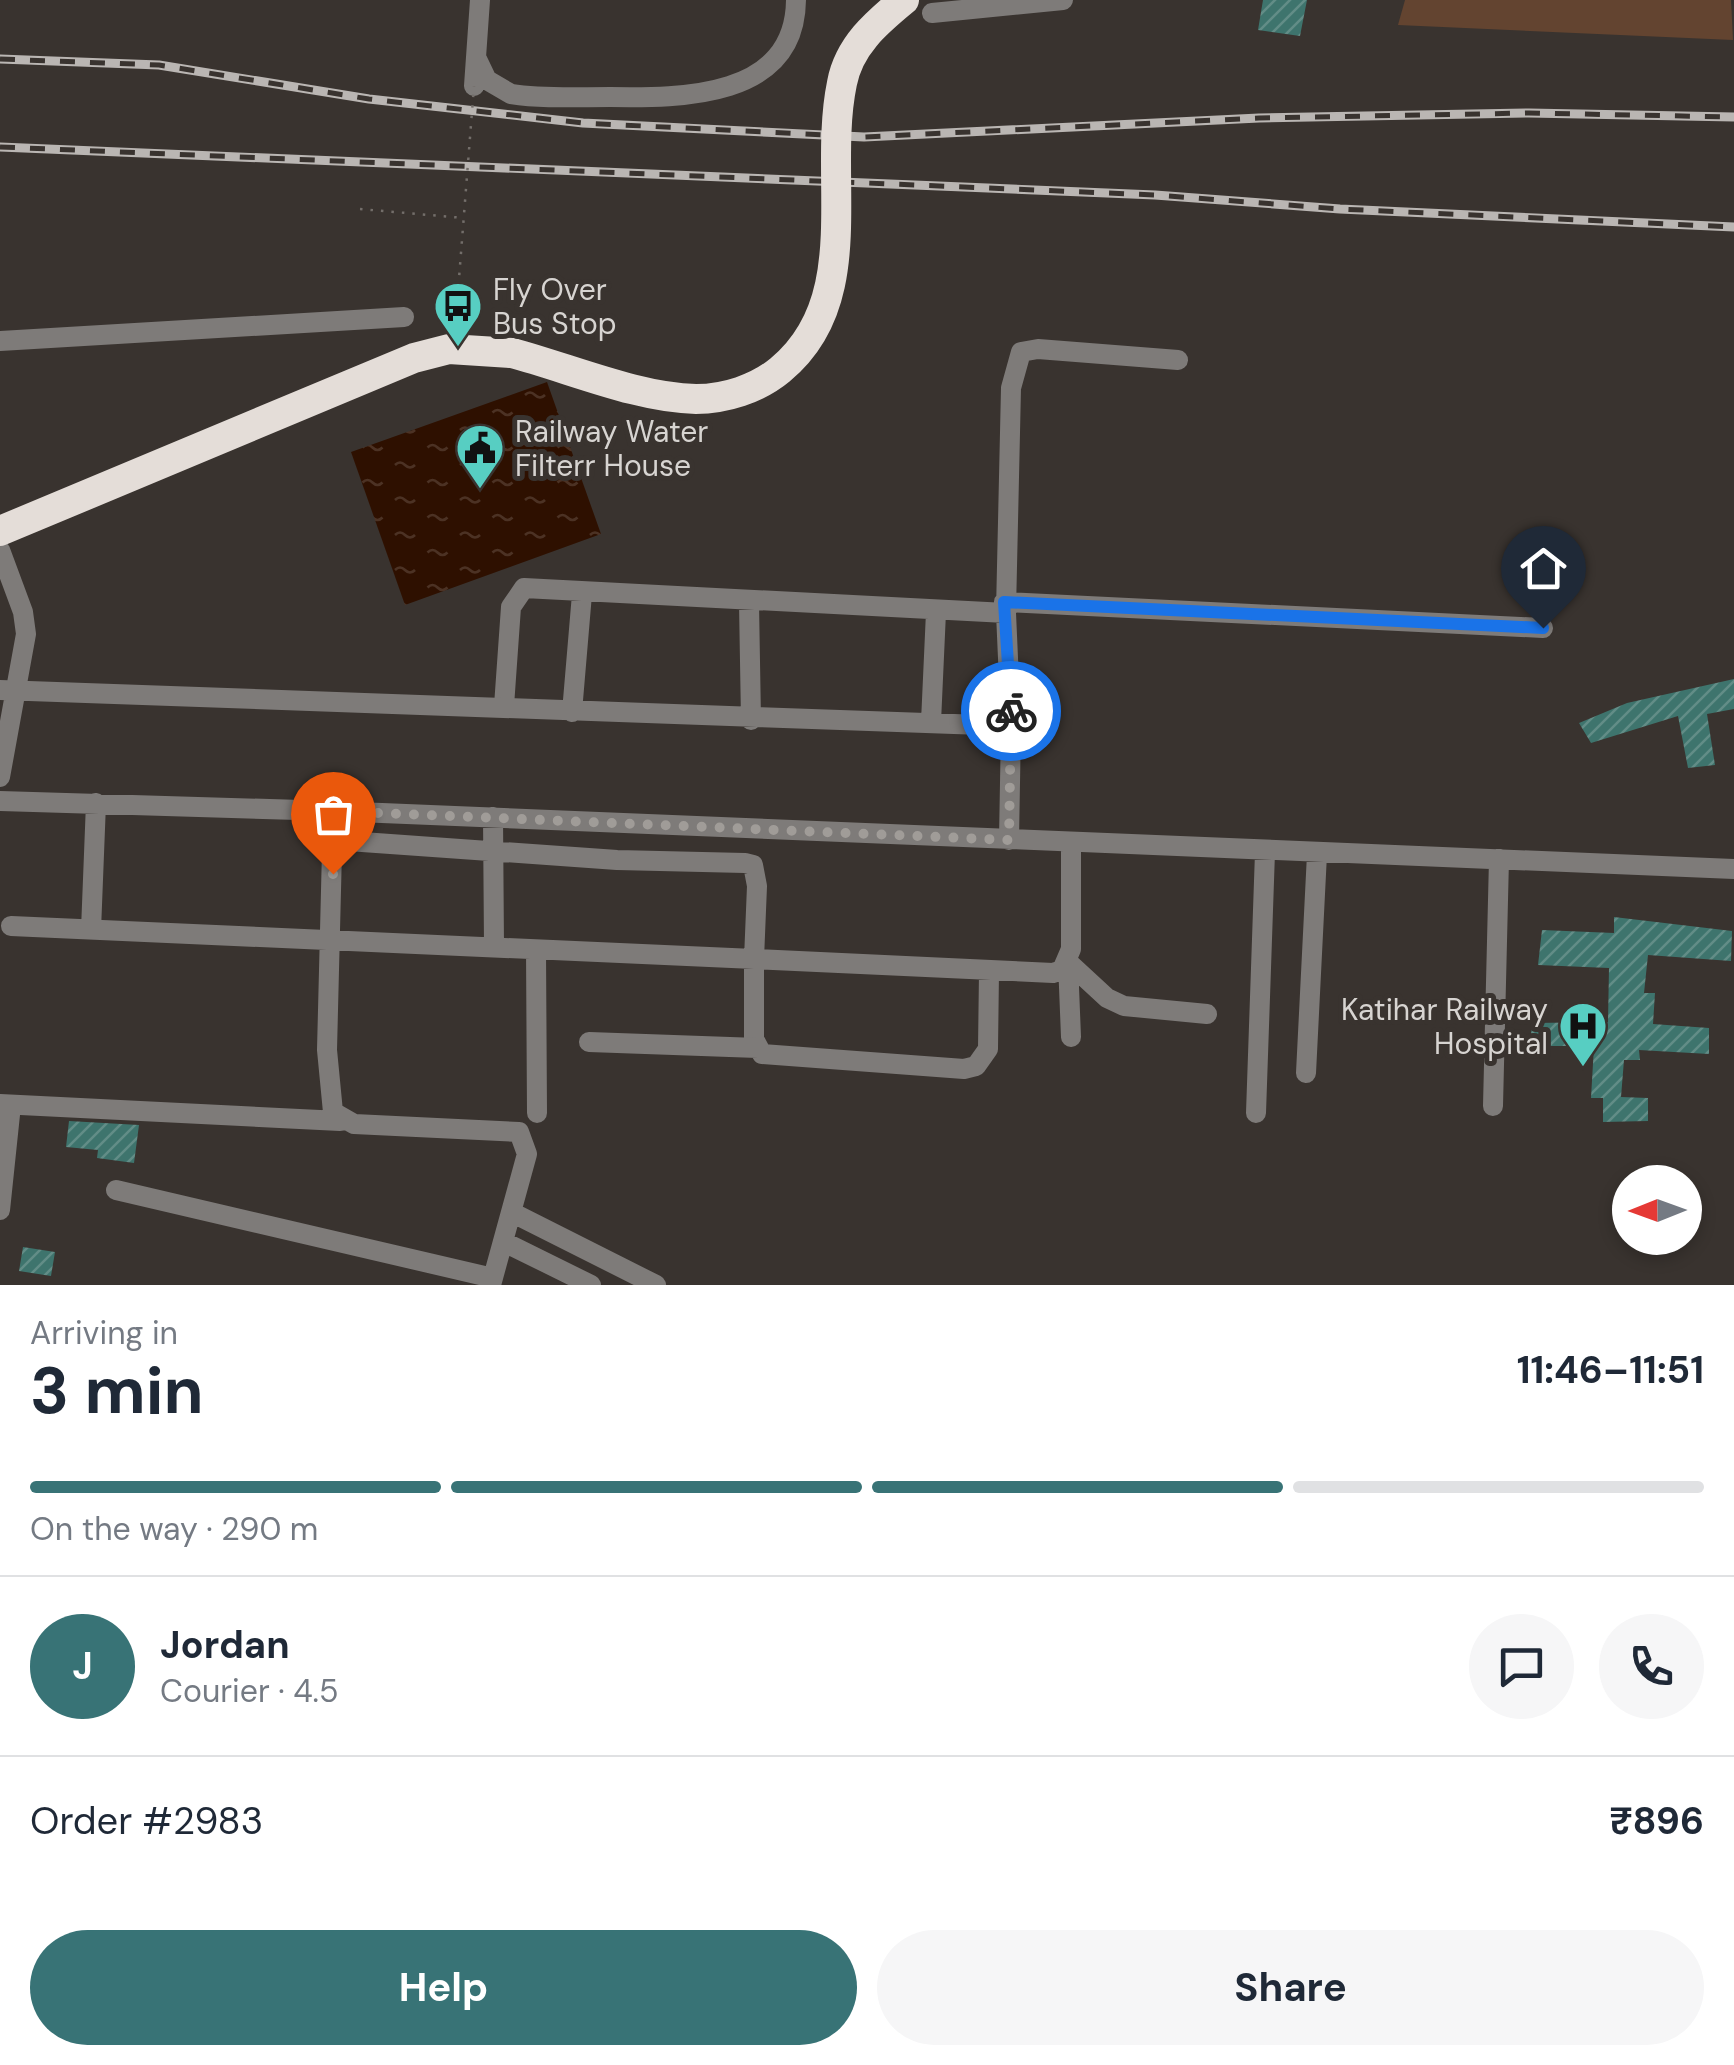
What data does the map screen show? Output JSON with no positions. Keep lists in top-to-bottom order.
{
  "places": {
    "bus stop": ["Fly Over Bus Stop"],
    "public building": ["Railway Water Filterr House"],
    "hospital": ["Katihar Railway Hospital"]
  },
  "north": "left",
  "page": {
    "heading": ["3 min", "Arriving in", "11:46–11:51"],
    "panel": [
      "Jordan",
      "Courier · 4.5",
      "Order #2983",
      "₹896"
    ],
    "bar": "On the way · 290 m",
    "round": "J",
    "buttons": ["Help", "Share"]
  }
}
